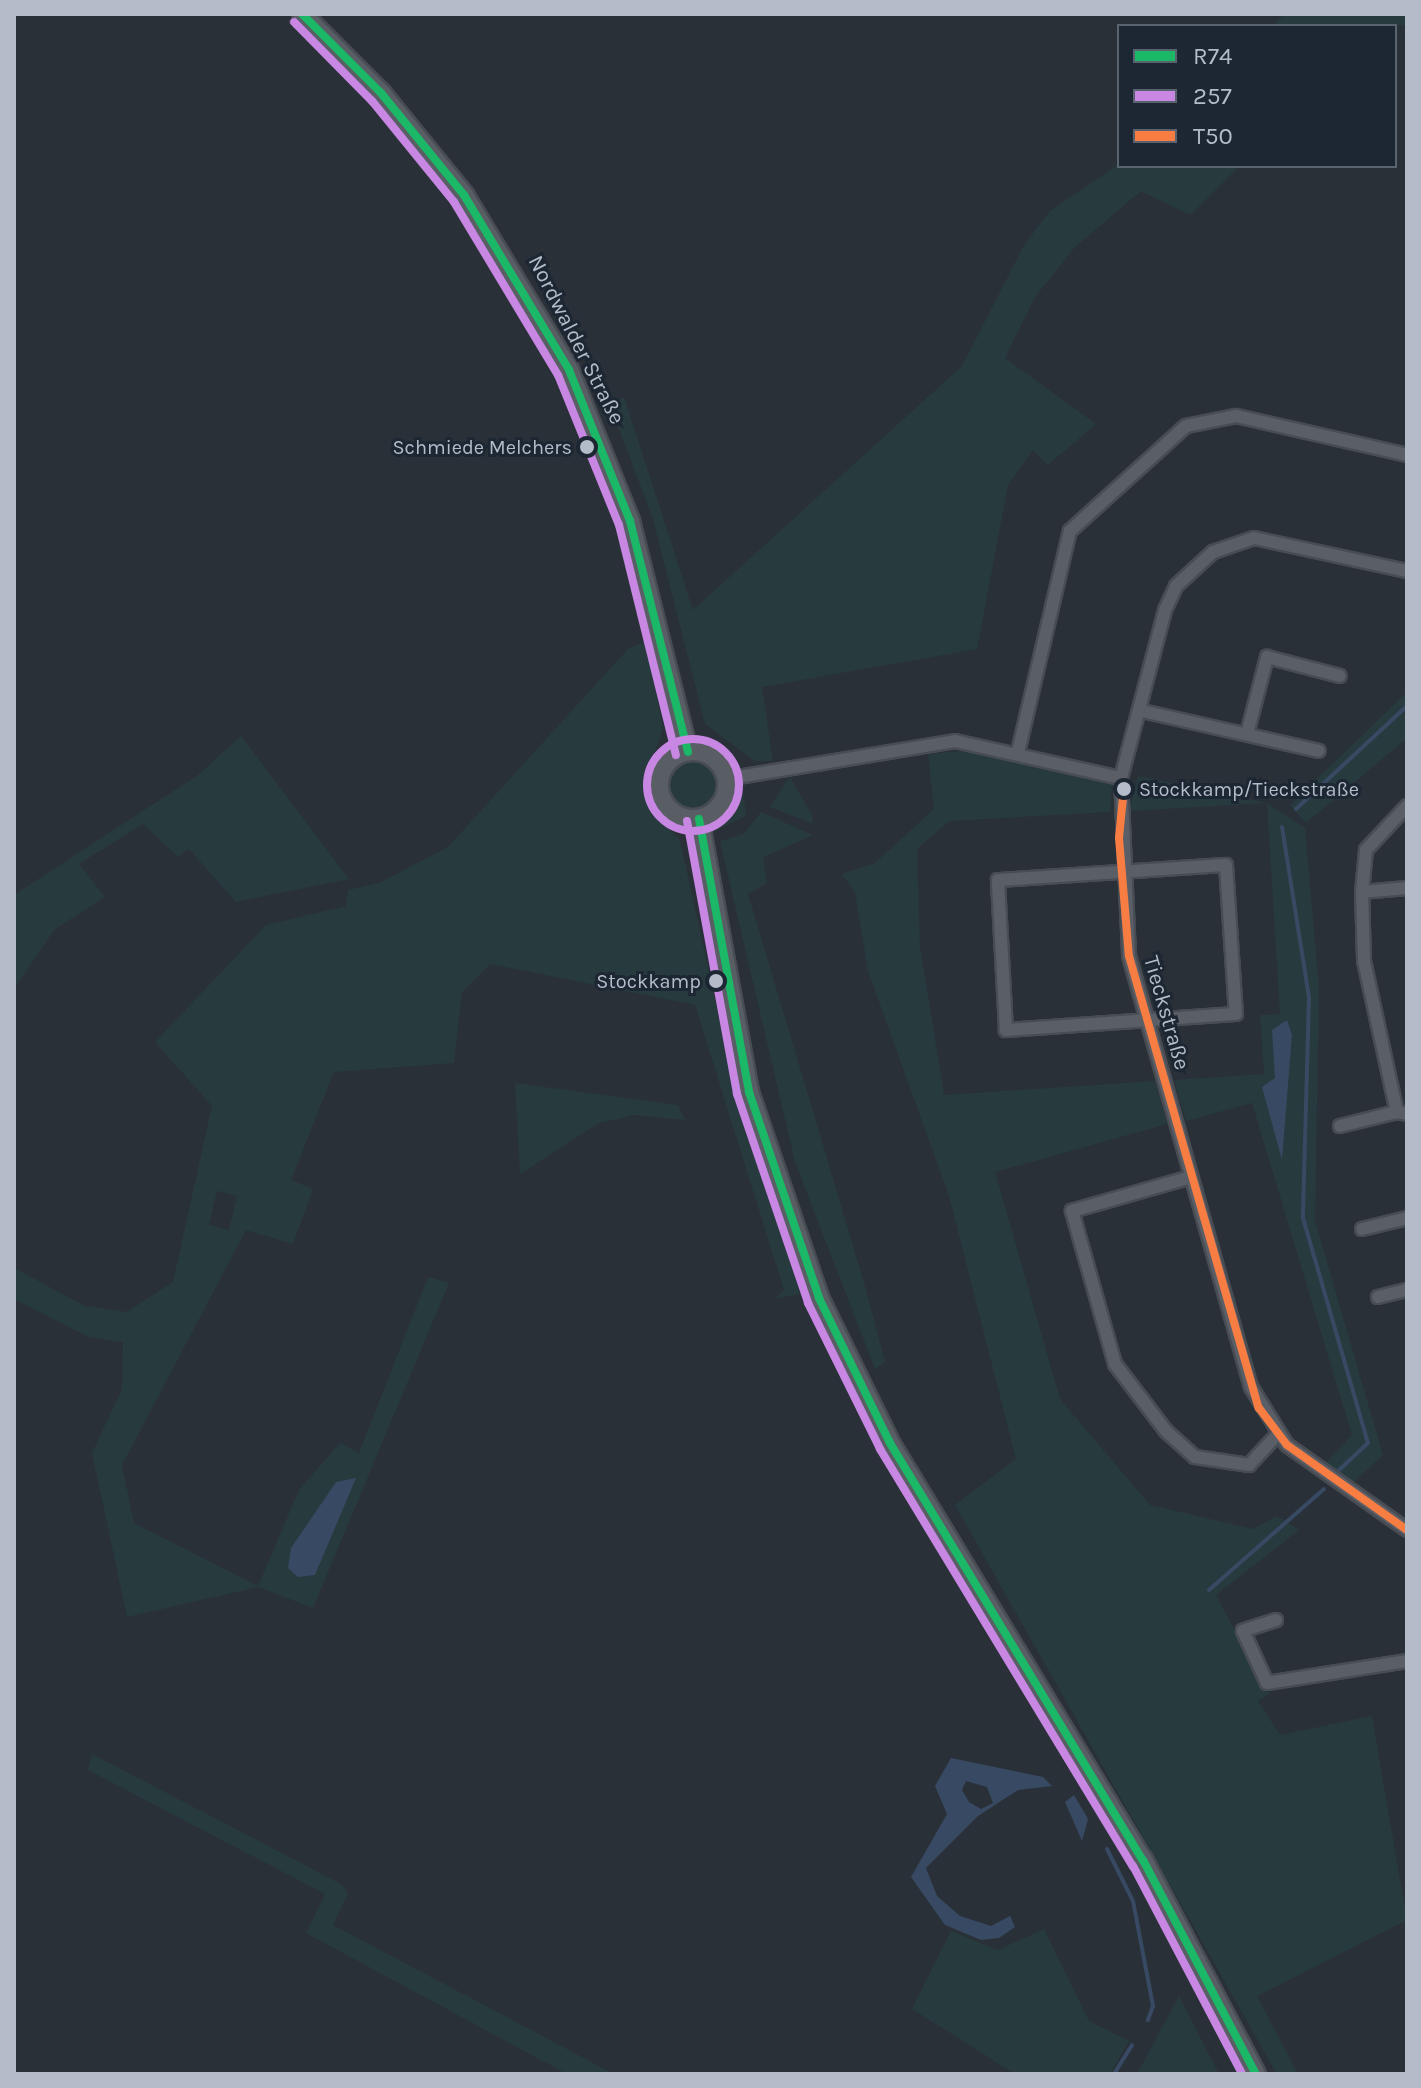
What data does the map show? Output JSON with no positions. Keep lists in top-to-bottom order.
{
  "streets": {
    "main road": ["Nordwalder Straße"],
    "street": ["Tieckstraße"]
  },
  "places": ["Schmiede Melchers", "Stockkamp/Tieckstraße", "Stockkamp"],
  "lines": ["transit line R74", "transit line 257", "transit line T50"],
  "legend": ["R74", "257", "T50"]
}
